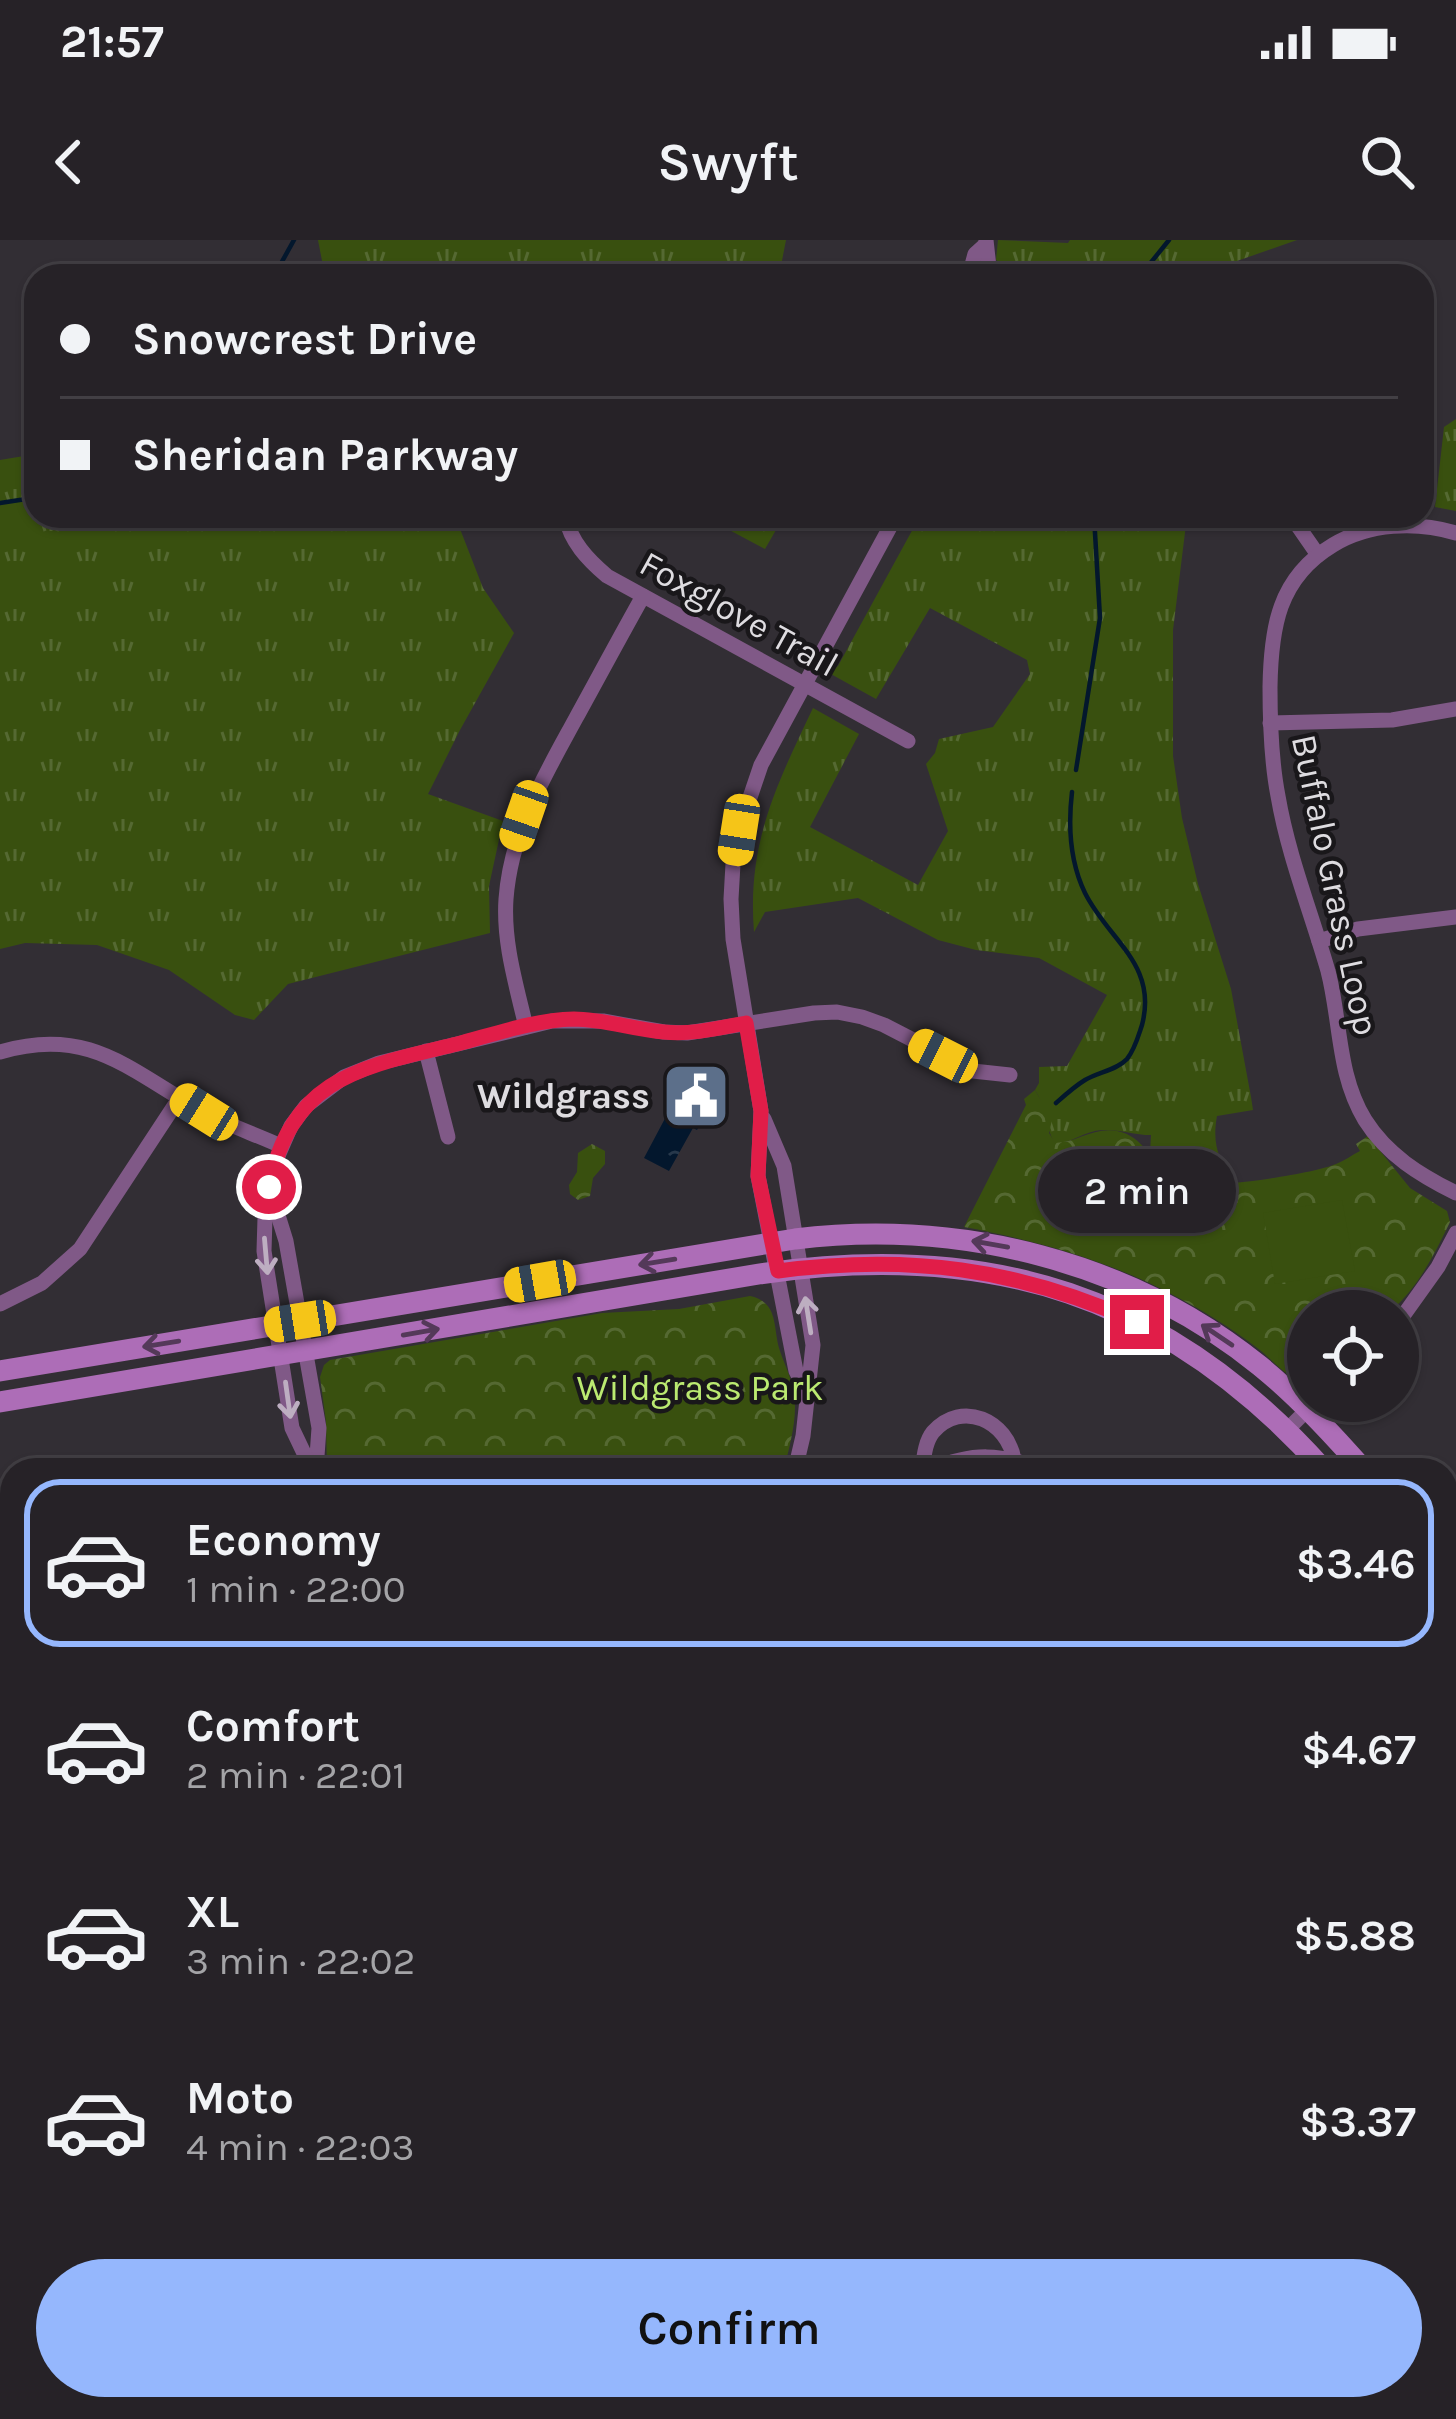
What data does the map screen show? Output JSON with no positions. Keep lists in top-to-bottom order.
{
  "streets": {
    "street": ["Foxglove Trail", "Buffalo Grass Loop"]
  },
  "parks": ["Wildgrass Park"],
  "places": {
    "public building": ["Wildgrass"]
  },
  "page": {
    "status": "21:57",
    "header": "Swyft",
    "banner": ["Snowcrest Drive", "Sheridan Parkway"],
    "bubble": "2 min",
    "list": [
      {
        "name": "Economy",
        "note": "1 min · 22:00",
        "value": "$3.46"
      },
      {
        "name": "Comfort",
        "note": "2 min · 22:01",
        "value": "$4.67"
      },
      {
        "name": "XL",
        "note": "3 min · 22:02",
        "value": "$5.88"
      },
      {
        "name": "Moto",
        "note": "4 min · 22:03",
        "value": "$3.37"
      }
    ],
    "buttons": "Confirm"
  }
}
